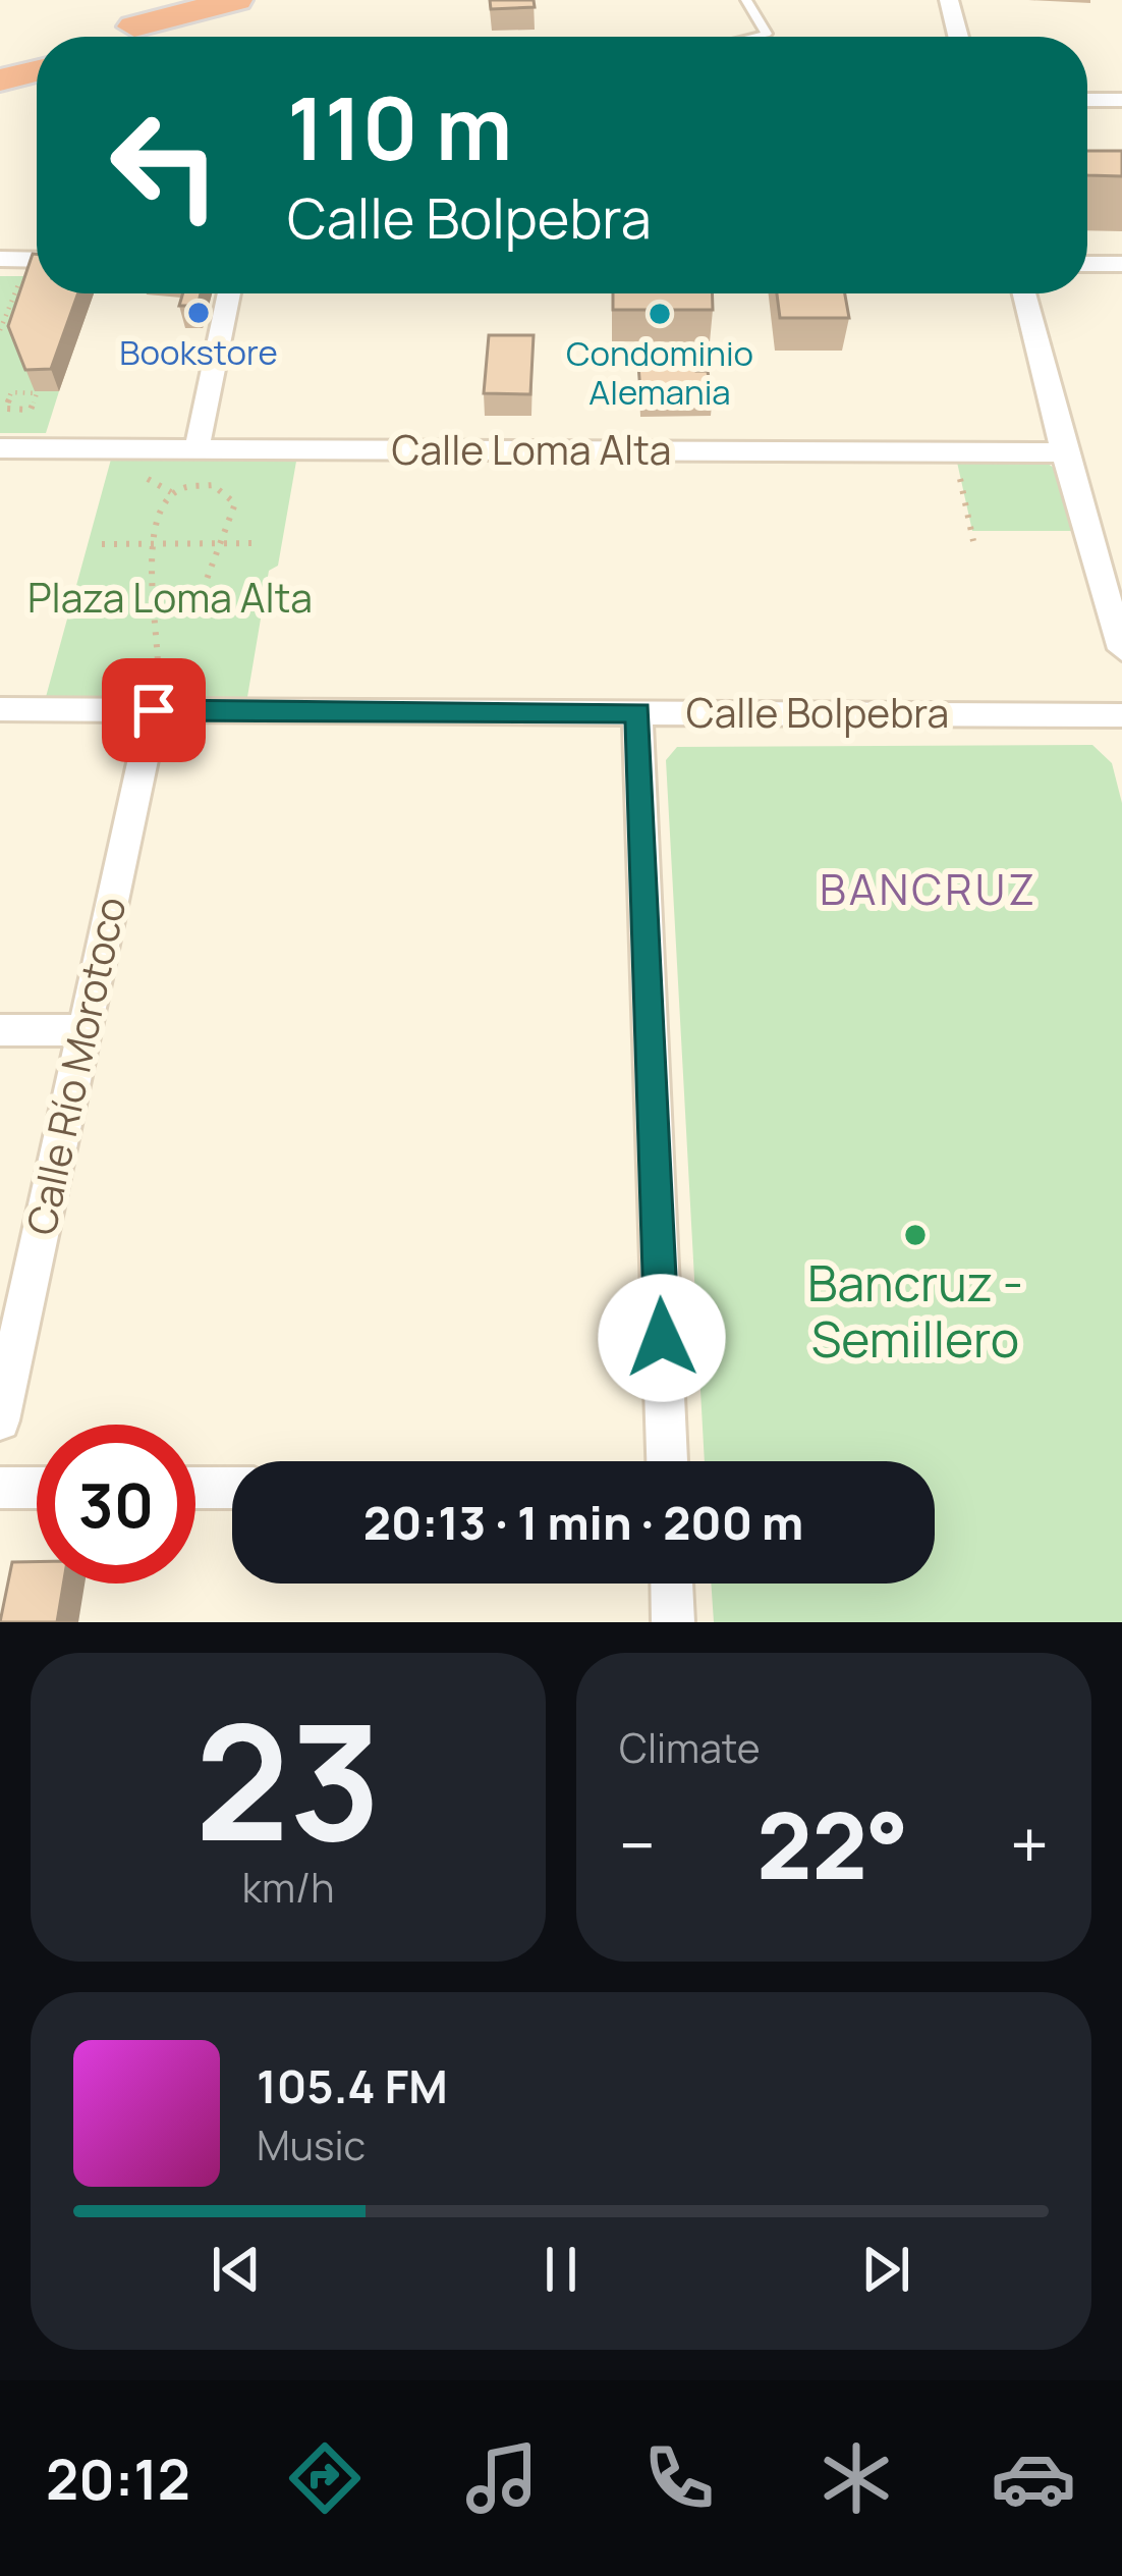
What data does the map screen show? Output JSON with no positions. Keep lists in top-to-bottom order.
{
  "streets": {
    "street": ["Calle Loma Alta", "Calle Bolpebra", "Calle Río Morotoco"]
  },
  "crossings": [
    ["Calle Bolpebra", "Calle Río Morotoco"]
  ],
  "districts": ["BANCRUZ"],
  "parks": ["Plaza Loma Alta"],
  "places": ["Bookstore", "Condominio Alemania", "Bancruz - Semillero"],
  "page": {
    "turn": ["110 m", "Calle Bolpebra"],
    "limit": "30",
    "trip": "20:13 · 1 min · 200 m",
    "tile": [
      ["23", "km/h"],
      "Climate"
    ],
    "heat": ["−", "22°", "+"],
    "song": ["105.4 FM", "Music"],
    "tabs": "20:12"
  }
}
